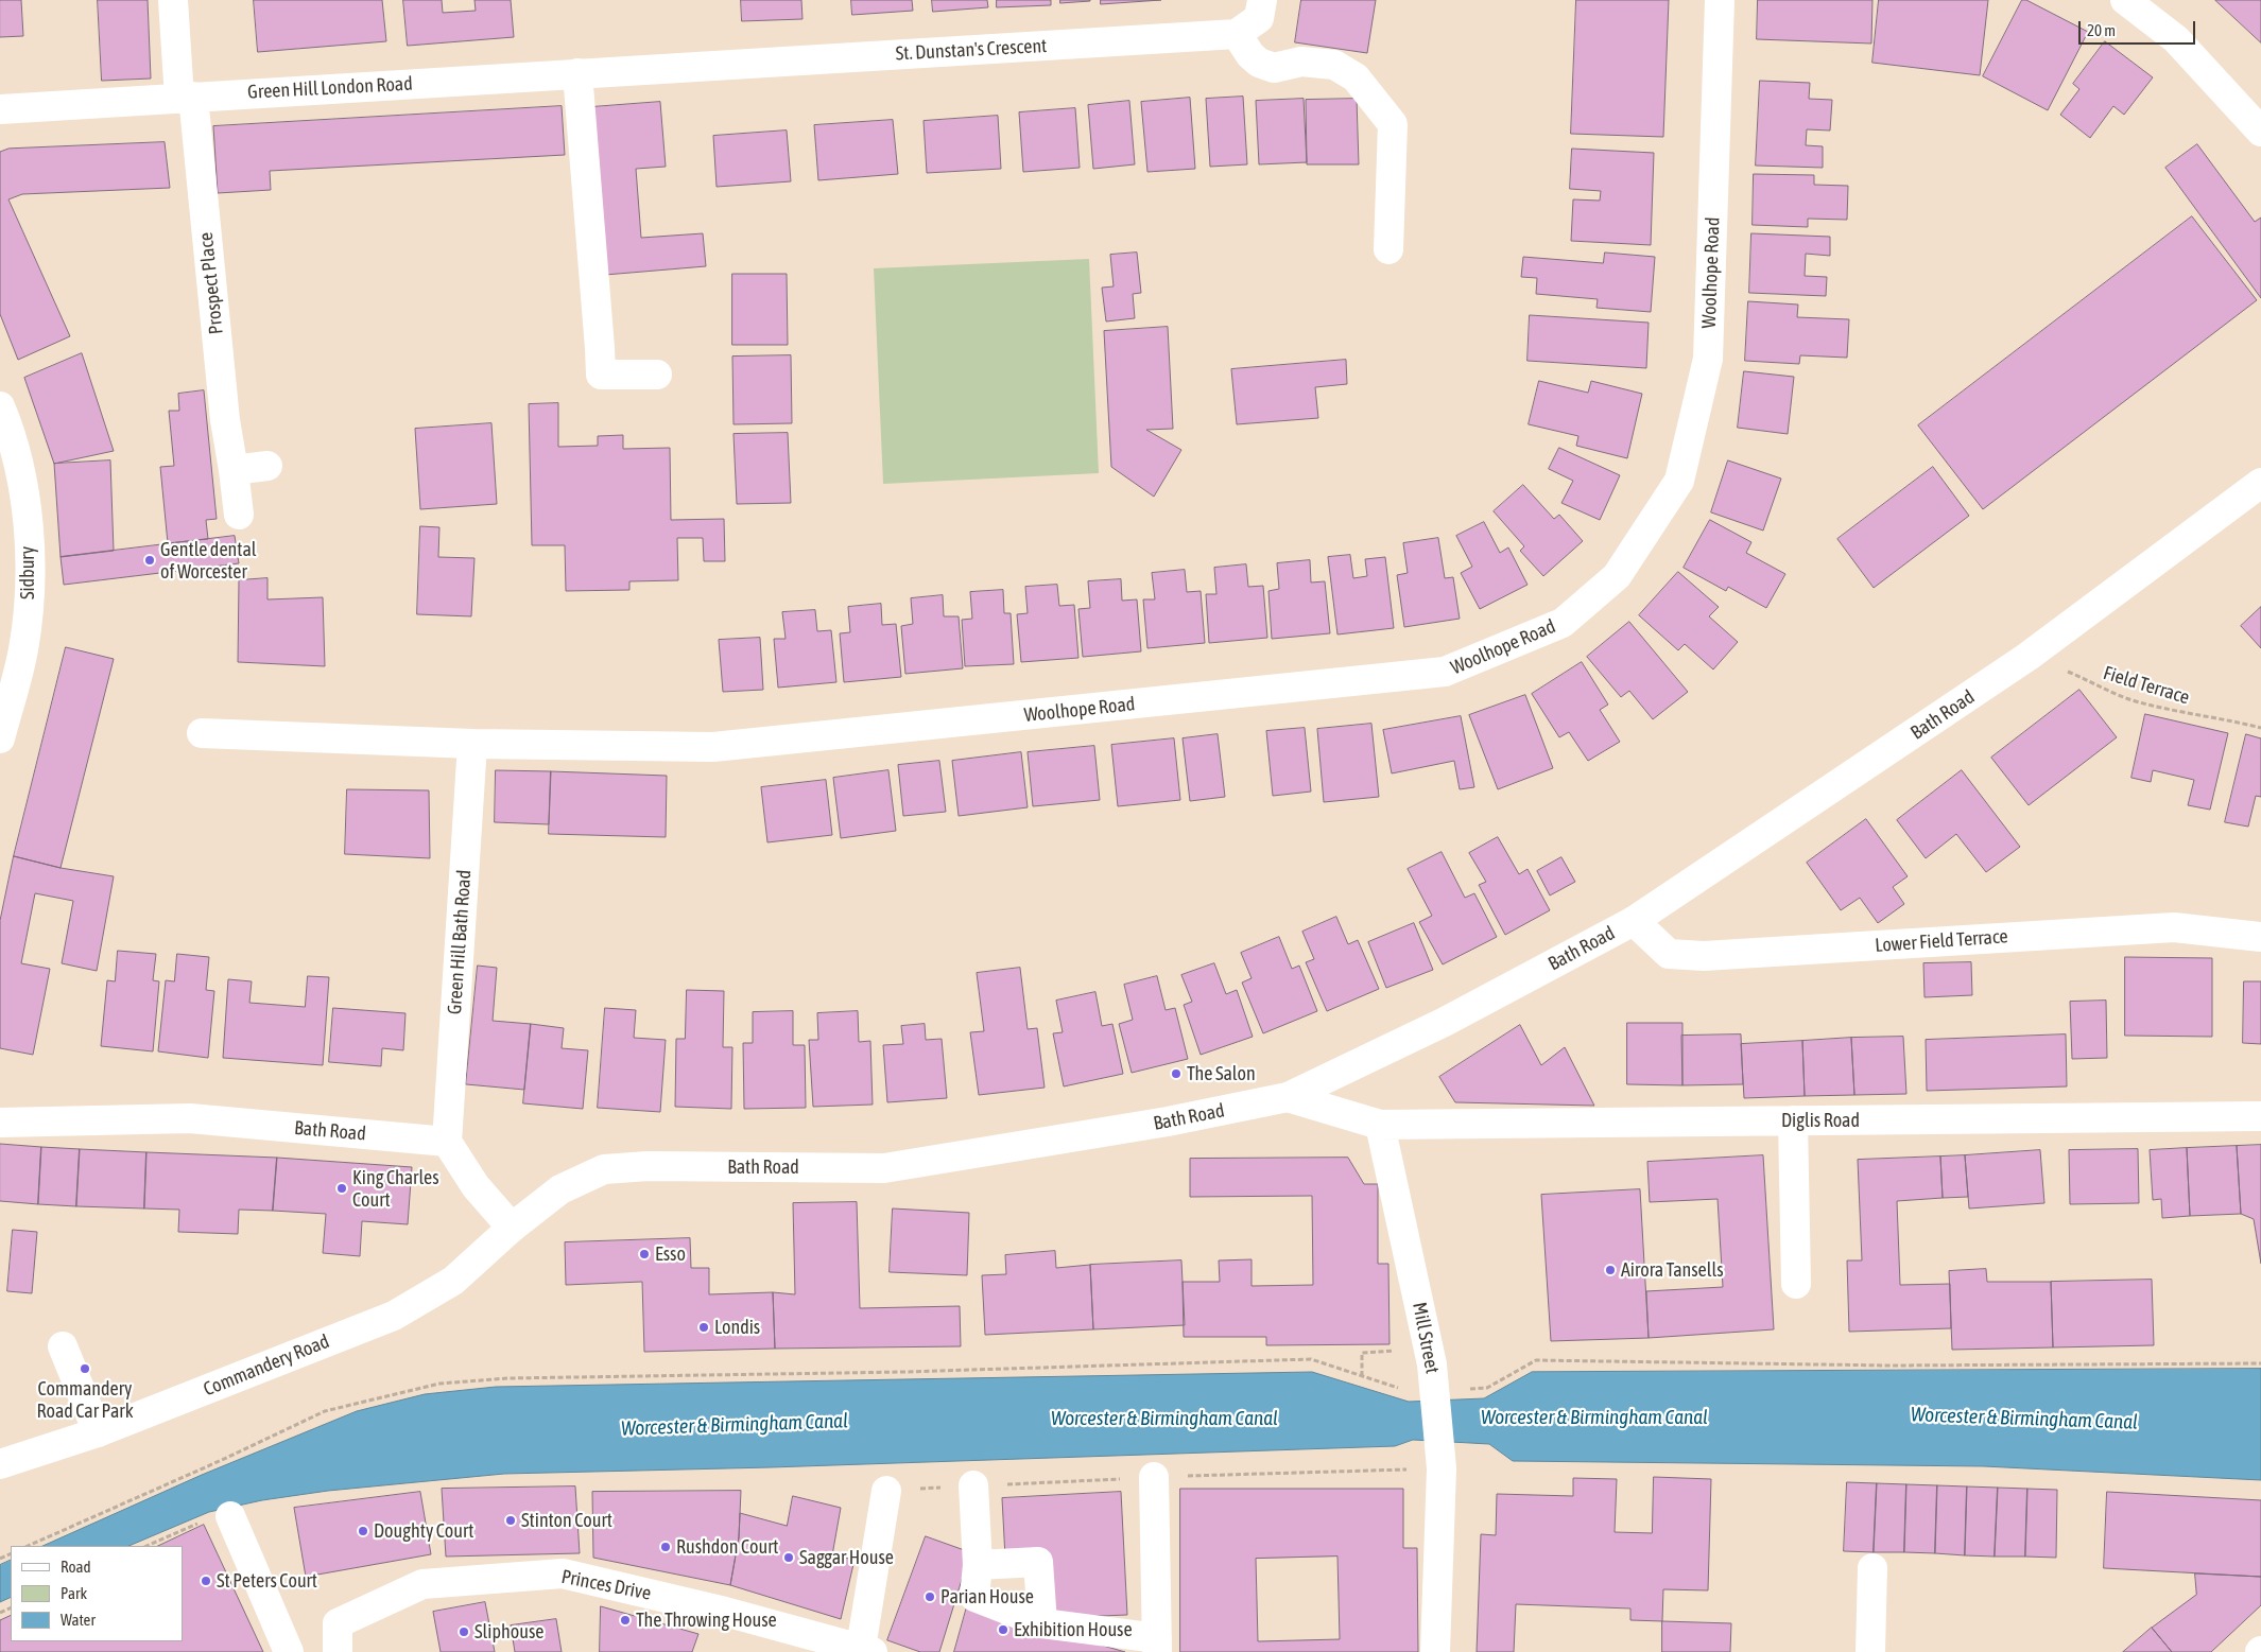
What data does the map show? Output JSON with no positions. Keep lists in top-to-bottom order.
{
  "streets": {
    "street": [
      "St. Dunstan's Crescent",
      "Green Hill London Road",
      "Woolhope Road",
      "Prospect Place",
      "Sidbury",
      "Bath Road",
      "Lower Field Terrace",
      "Green Hill Bath Road",
      "Diglis Road",
      "Mill Street",
      "Commandery Road",
      "Princes Drive"
    ],
    "path": ["Field Terrace"]
  },
  "crossings": [
    ["St. Dunstan's Crescent", "Green Hill London Road"],
    ["Green Hill London Road", "Prospect Place"],
    ["Woolhope Road", "Green Hill Bath Road"],
    ["Field Terrace", "Bath Road"],
    ["Bath Road", "Lower Field Terrace"],
    ["Bath Road", "Green Hill Bath Road"],
    ["Bath Road", "Commandery Road"],
    ["Diglis Road", "Mill Street"]
  ],
  "water": ["Worcester & Birmingham Canal"],
  "places": [
    "Gentle dental of Worcester",
    "The Salon",
    "King Charles Court",
    "Esso",
    "Airora Tansells",
    "Londis",
    "Commandery Road Car Park",
    "Stinton Court",
    "Doughty Court",
    "Rushdon Court",
    "Saggar House",
    "St Peters Court",
    "Parian House",
    "The Throwing House",
    "Exhibition House",
    "Sliphouse"
  ],
  "legend": ["Road", "Park", "Water"],
  "scale_bar": "20 m"
}
